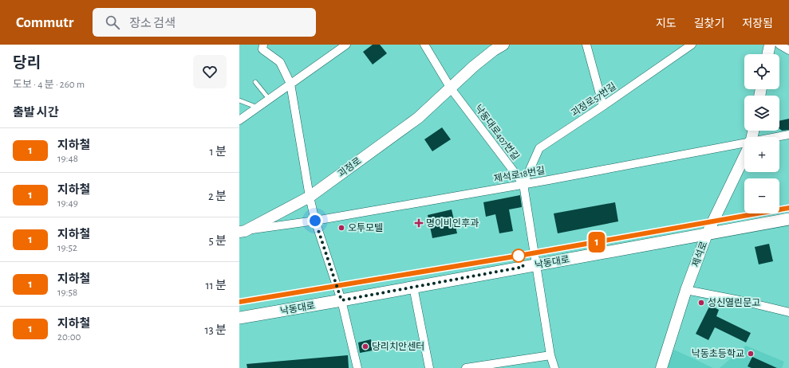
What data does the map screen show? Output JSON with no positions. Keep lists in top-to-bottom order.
{
  "streets": {
    "main road": ["괴정로", "제석로", "낙동대로"],
    "street": ["괴정로57번길", "낙동대로407번길", "제석로18번길"]
  },
  "crossings": [
    ["괴정로57번길", "낙동대로407번길"],
    ["괴정로57번길", "제석로18번길"],
    ["낙동대로407번길", "괴정로"],
    ["낙동대로407번길", "제석로18번길"],
    ["낙동대로407번길", "낙동대로"],
    ["괴정로", "제석로18번길"],
    ["제석로", "낙동대로"]
  ],
  "places": {
    "health": ["명이비인후과"],
    "other": [
      "오투모텔",
      "성신열린문고",
      "당리치안센터",
      "낙동초등학교"
    ]
  },
  "lines": ["metro line 1"],
  "page": {
    "header": "Commutr",
    "search": "장소 검색",
    "nav": ["지도", "길찾기", "저장됨"],
    "heading": [
      ["당리", "도보 · 4 분 · 260 m"],
      "출발 시간"
    ],
    "on_map": "1",
    "map_buttons": ["+", "−"],
    "list": [
      {
        "mark": "1",
        "name": "지하철",
        "note": "19:48",
        "value": "1 분"
      },
      {
        "mark": "1",
        "name": "지하철",
        "note": "19:49",
        "value": "2 분"
      },
      {
        "mark": "1",
        "name": "지하철",
        "note": "19:52",
        "value": "5 분"
      },
      {
        "mark": "1",
        "name": "지하철",
        "note": "19:58",
        "value": "11 분"
      },
      {
        "mark": "1",
        "name": "지하철",
        "note": "20:00",
        "value": "13 분"
      }
    ]
  }
}
